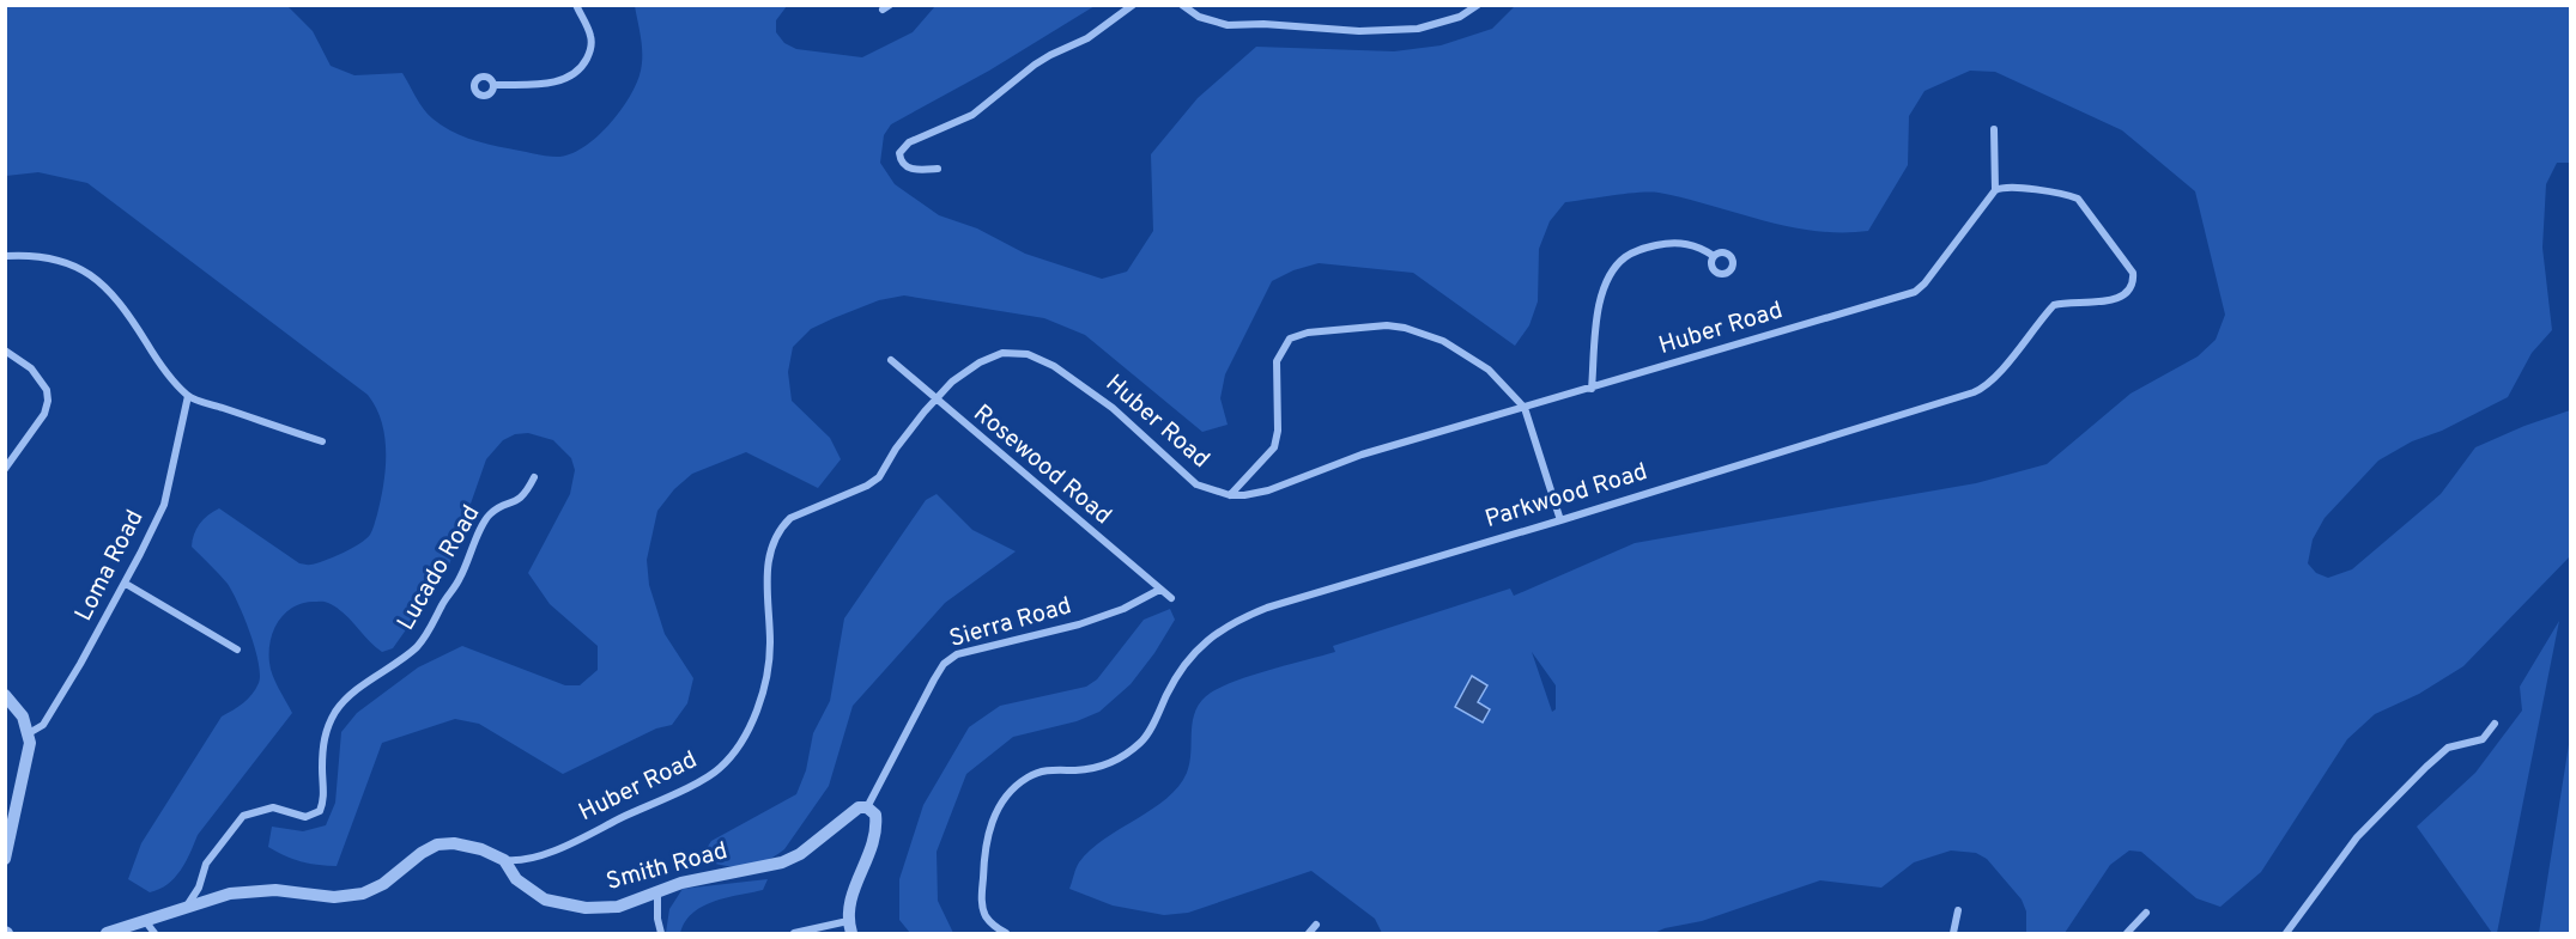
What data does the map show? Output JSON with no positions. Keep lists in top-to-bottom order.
{
  "streets": {
    "street": [
      "Huber Road",
      "Rosewood Road",
      "Parkwood Road",
      "Loma Road",
      "Lucado Road",
      "Sierra Road",
      "Smith Road"
    ]
  },
  "crossings": [
    ["Huber Road", "Rosewood Road"],
    ["Huber Road", "Parkwood Road"],
    ["Huber Road", "Smith Road"],
    ["Rosewood Road", "Sierra Road"],
    ["Lucado Road", "Smith Road"],
    ["Sierra Road", "Smith Road"]
  ]
}
